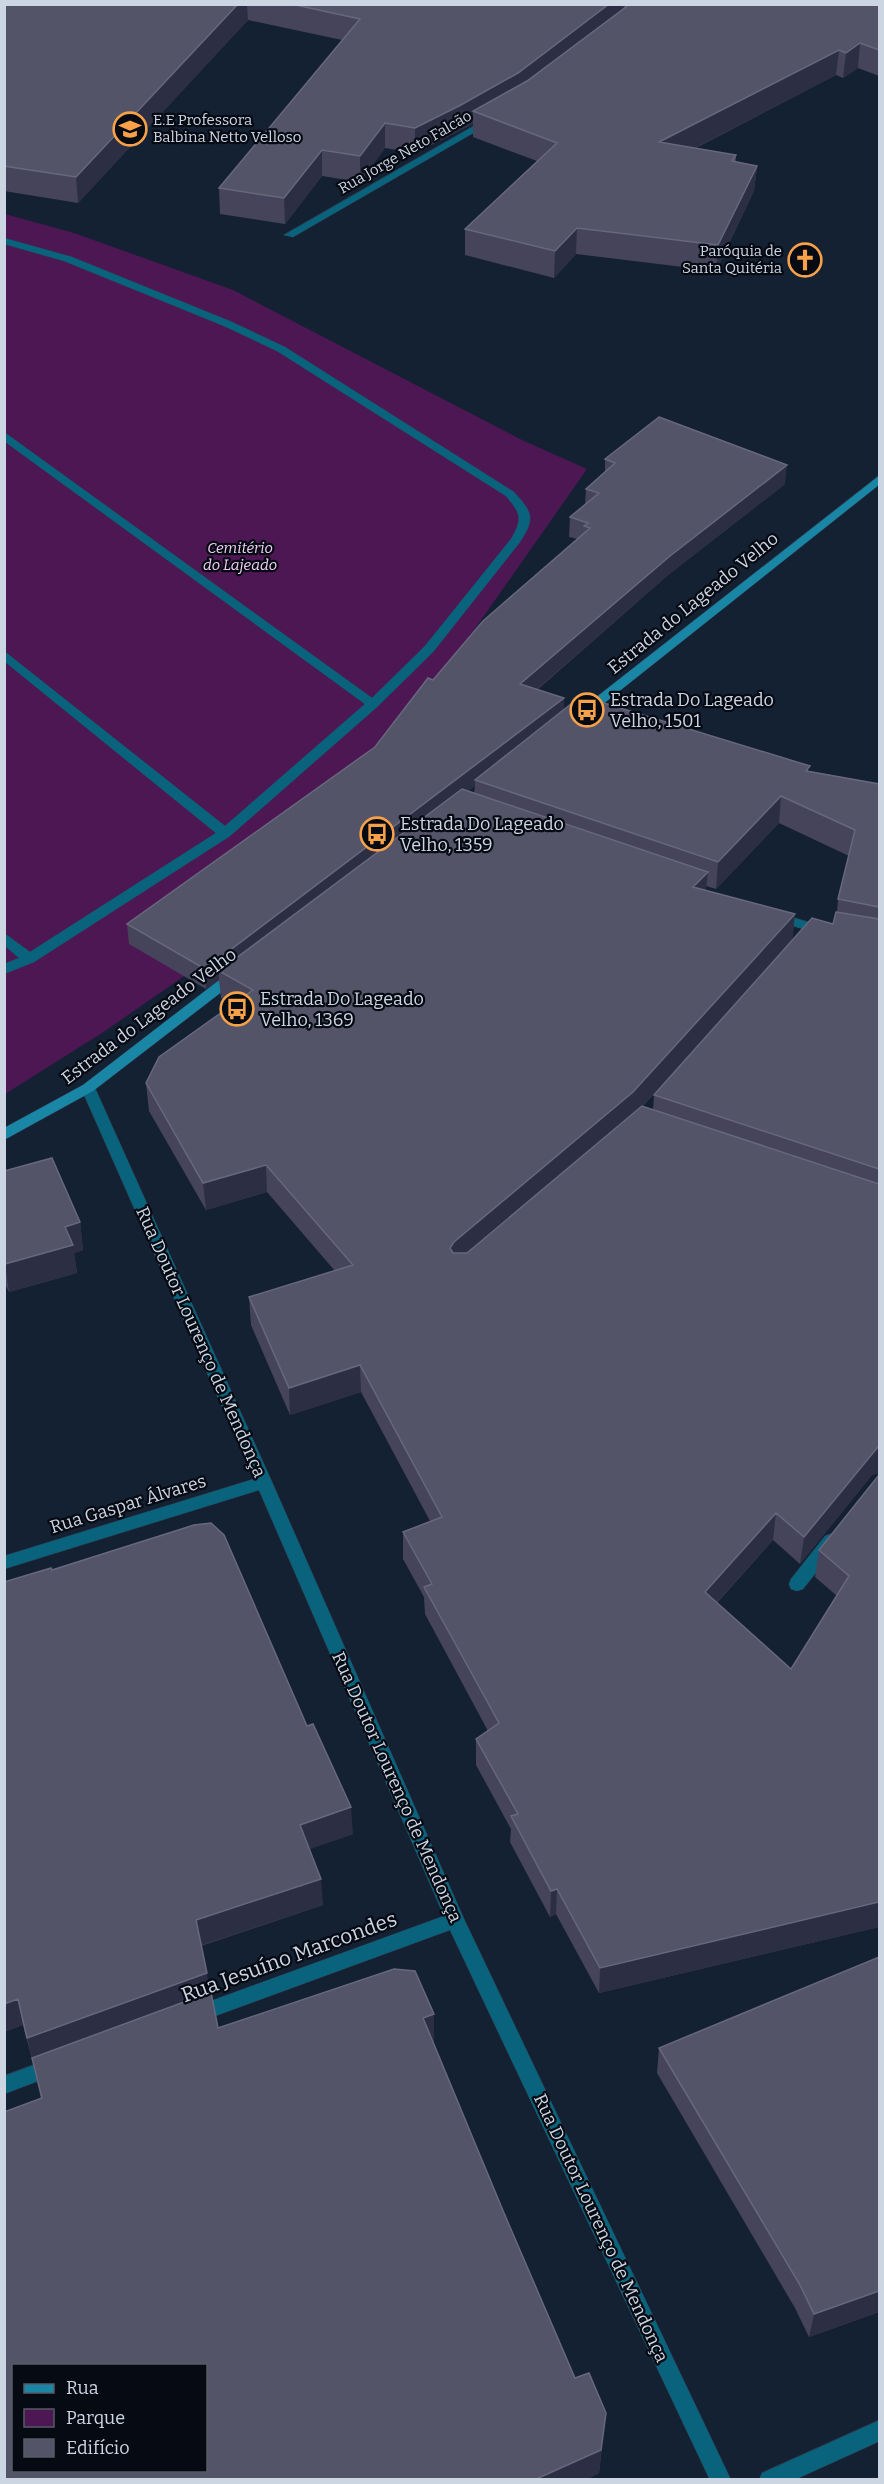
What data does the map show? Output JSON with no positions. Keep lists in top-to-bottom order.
{
  "streets": {
    "main road": ["Estrada do Lageado Velho"],
    "street": [
      "Rua Jorge Neto Falcão",
      "Rua Doutor Lourenço de Mendonça",
      "Rua Gaspar Álvares",
      "Rua Jesuíno Marcondes"
    ]
  },
  "crossings": [
    ["Estrada do Lageado Velho", "Rua Doutor Lourenço de Mendonça"],
    ["Rua Doutor Lourenço de Mendonça", "Rua Gaspar Álvares"],
    ["Rua Doutor Lourenço de Mendonça", "Rua Jesuíno Marcondes"]
  ],
  "parks": ["Cemitério do Lajeado"],
  "places": {
    "school or university": ["E.E Professora Balbina Netto Velloso"],
    "church": ["Paróquia de Santa Quitéria"],
    "bus stop": ["Estrada Do Lageado Velho, 1501", "Estrada Do Lageado Velho, 1359", "Estrada Do Lageado Velho, 1369"]
  },
  "legend": ["Rua", "Parque", "Edifício"]
}
